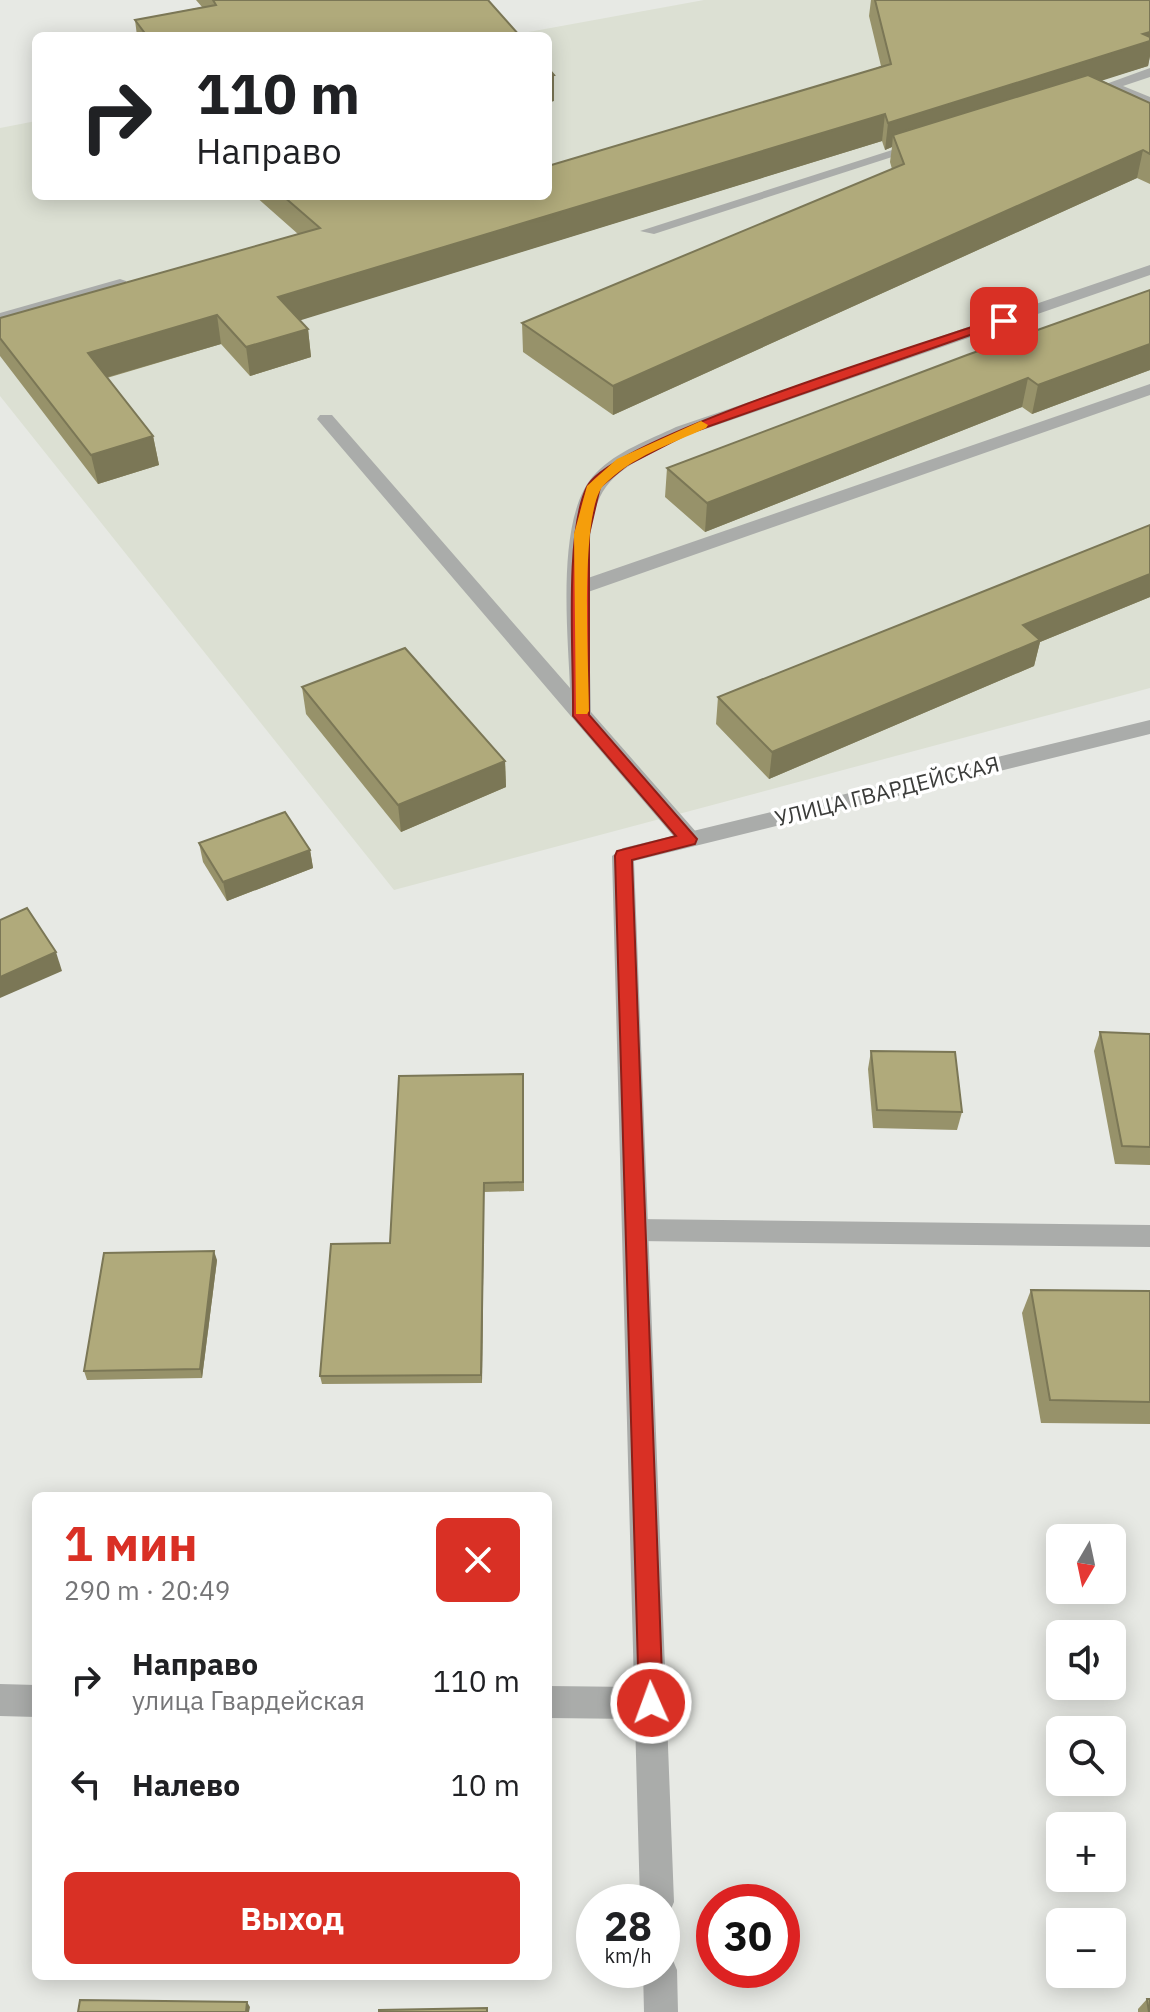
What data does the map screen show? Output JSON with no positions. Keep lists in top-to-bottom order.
{
  "streets": {
    "street": ["УЛИЦА ГВАРДЕЙСКАЯ"]
  },
  "north": "bottom",
  "page": {
    "turn": ["110 m", "Направо"],
    "heading": ["1 мин", "290 m · 20:49"],
    "map_buttons": ["+", "−"],
    "list": [
      {
        "name": "Направо",
        "note": "улица Гвардейская",
        "value": "110 m"
      },
      {
        "name": "Налево",
        "value": "10 m"
      }
    ],
    "buttons": "Выход",
    "speed": "28 km/h",
    "limit": "30"
  }
}
